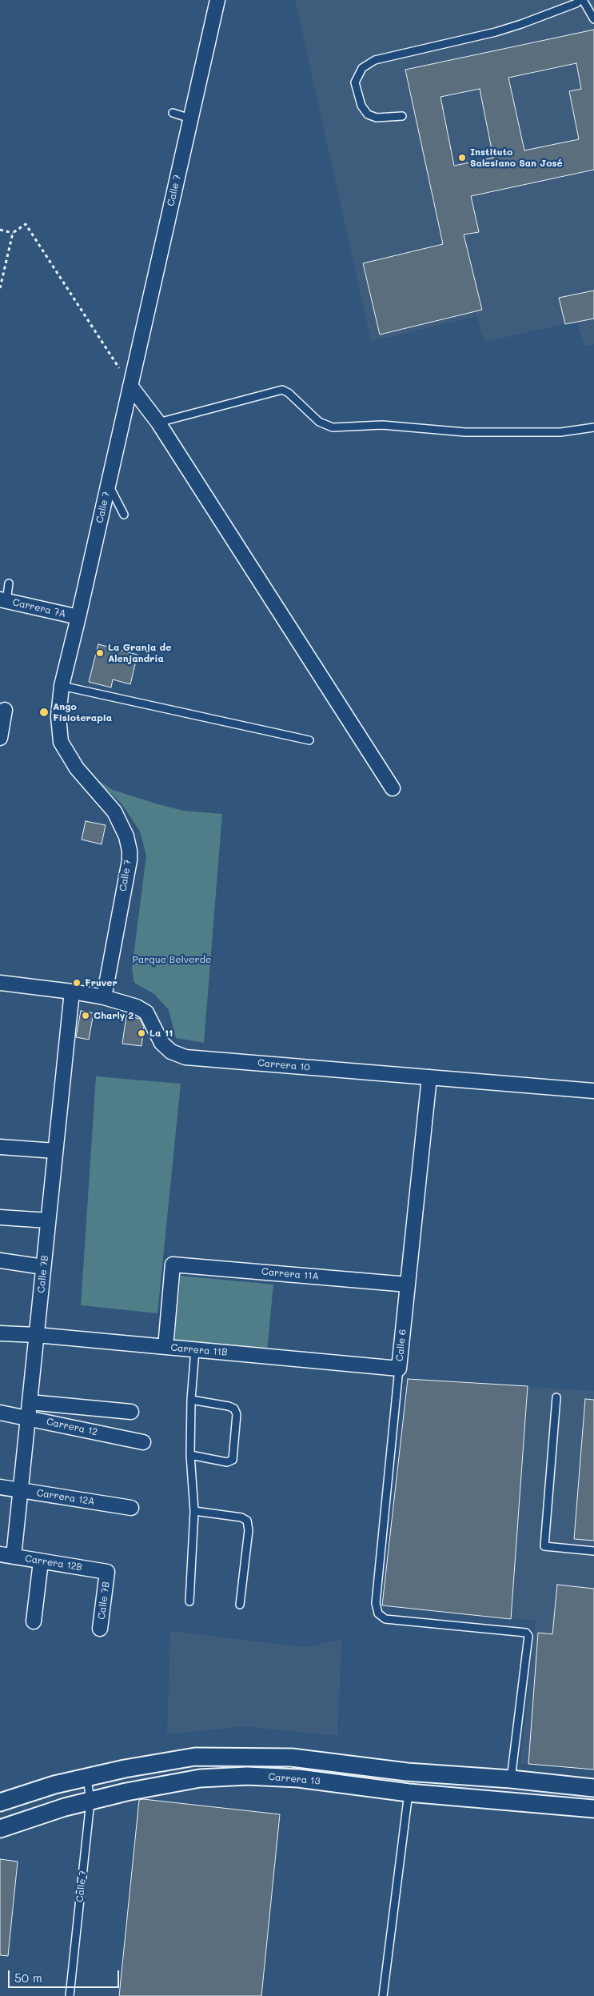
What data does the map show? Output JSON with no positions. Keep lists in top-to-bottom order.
{
  "streets": {
    "street": [
      "Calle 7",
      "Carrera 7A",
      "Carrera 10",
      "Calle 7B",
      "Carrera 11A",
      "Calle 6",
      "Carrera 11B",
      "Carrera 12",
      "Carrera 12A",
      "Carrera 12B",
      "Carrera 13"
    ]
  },
  "crossings": [
    ["Calle 7", "Carrera 7A"],
    ["Calle 7", "Carrera 10"],
    ["Calle 7", "Carrera 13"],
    ["Carrera 10", "Calle 7B"],
    ["Carrera 10", "Calle 6"],
    ["Calle 7B", "Carrera 11B"],
    ["Calle 7B", "Carrera 12"],
    ["Calle 7B", "Carrera 12A"],
    ["Calle 7B", "Carrera 12B"],
    ["Carrera 11A", "Calle 6"],
    ["Carrera 11A", "Carrera 11B"],
    ["Calle 6", "Carrera 11B"],
    ["Calle 6", "Carrera 13"]
  ],
  "parks": ["Parque Belverde"],
  "places": [
    "Instituto Salesiano San José",
    "La Granja de Alenjandría",
    "Ango Fisioterapia",
    "Fruver",
    "Charly 2",
    "La 11"
  ],
  "scale_bar": "50 m"
}
